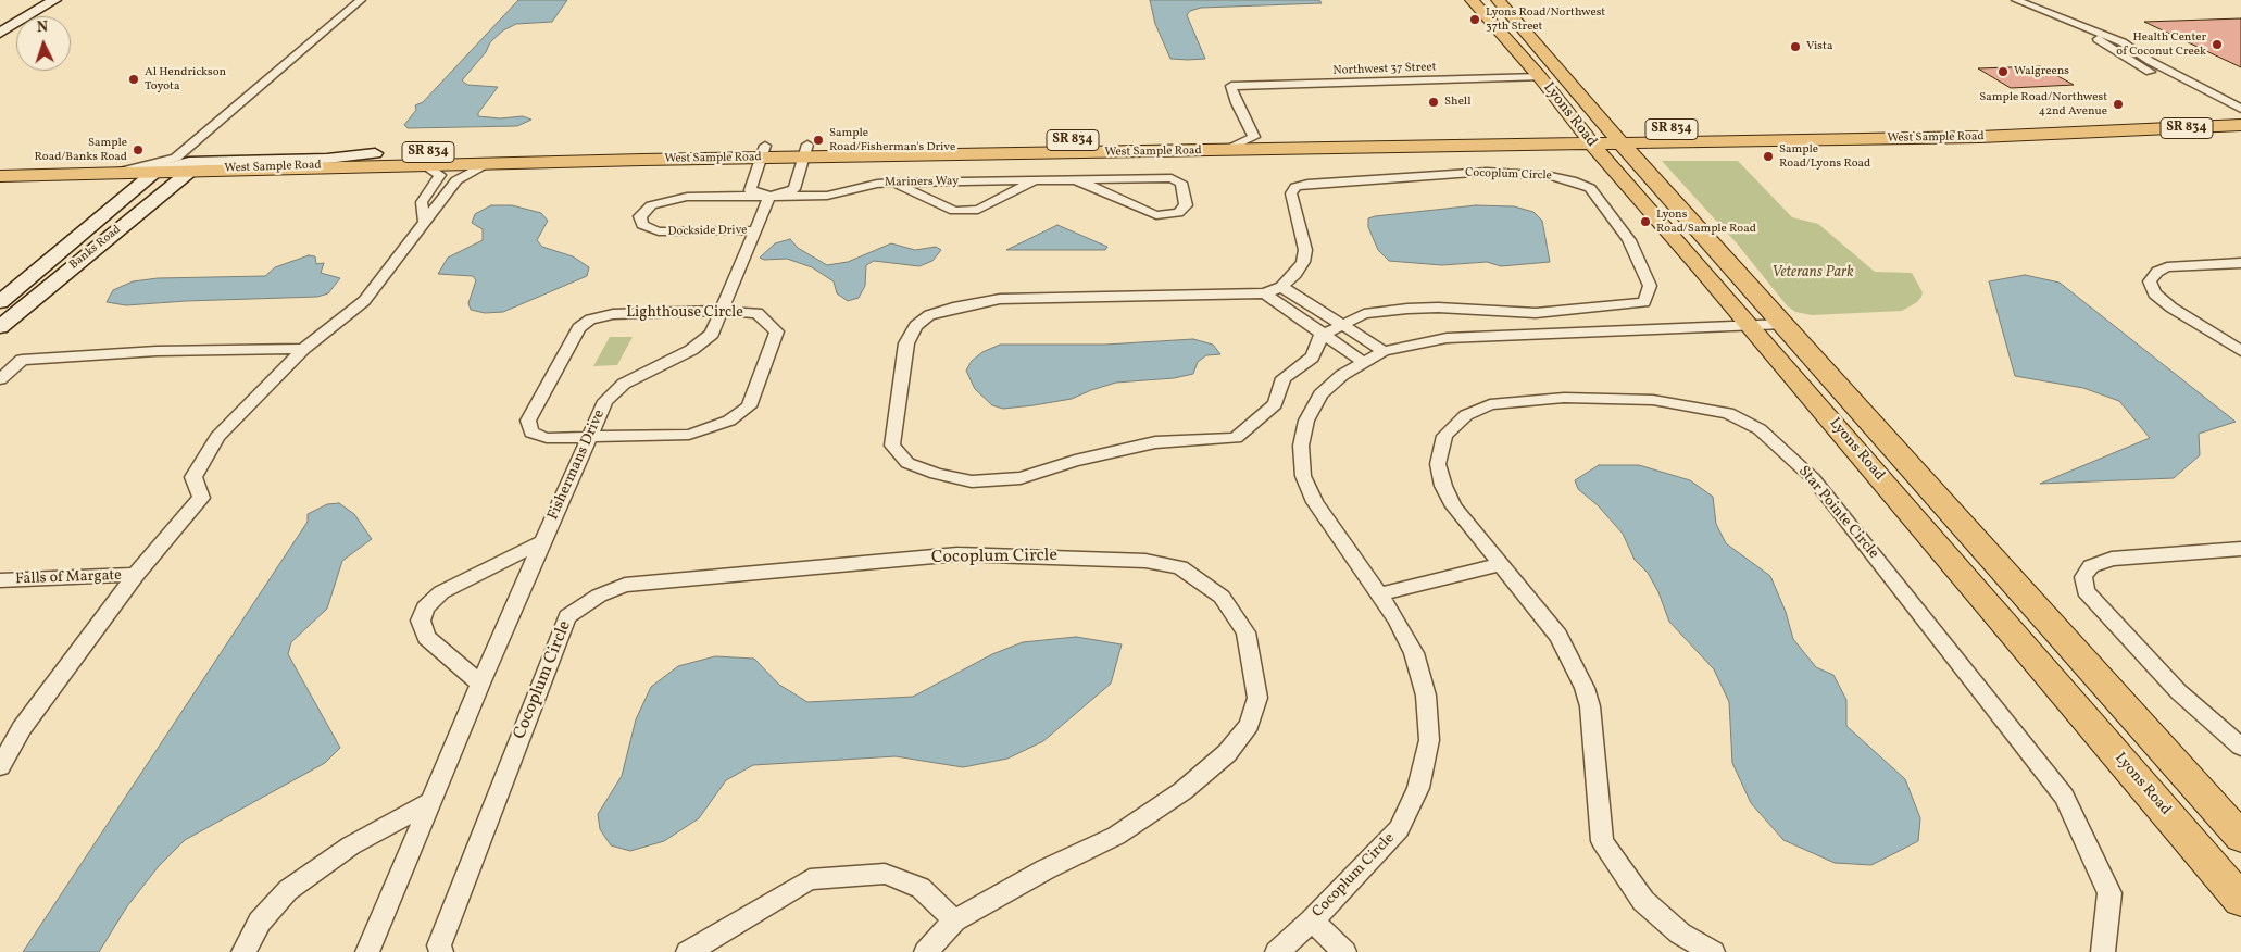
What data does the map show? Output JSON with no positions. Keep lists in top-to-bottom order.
{
  "streets": {
    "main road": ["Lyons Road", "SR 834", "West Sample Road"],
    "street": [
      "Northwest 37 Street",
      "Cocoplum Circle",
      "Mariners Way",
      "Dockside Drive",
      "Banks Road",
      "Lighthouse Circle",
      "Fishermans Drive",
      "Star Pointe Circle",
      "Falls of Margate"
    ]
  },
  "crossings": [
    ["Northwest 37 Street", "Lyons Road"],
    ["Northwest 37 Street", "West Sample Road"],
    ["Lyons Road", "West Sample Road"],
    ["Lyons Road", "Cocoplum Circle"],
    ["West Sample Road", "Banks Road"],
    ["Mariners Way", "Dockside Drive"],
    ["Mariners Way", "Fishermans Drive"],
    ["Dockside Drive", "Fishermans Drive"],
    ["Lighthouse Circle", "Fishermans Drive"]
  ],
  "parks": ["Veterans Park"],
  "places": [
    "Lyons Road/Northwest 37th Street",
    "Health Center of Coconut Creek",
    "Vista",
    "Walgreens",
    "Al Hendrickson Toyota",
    "Shell",
    "Sample Road/Northwest 42nd Avenue",
    "Sample Road/Fisherman's Drive",
    "Sample Road/Banks Road",
    "Sample Road/Lyons Road",
    "Lyons Road/Sample Road"
  ],
  "north": "top"
}
